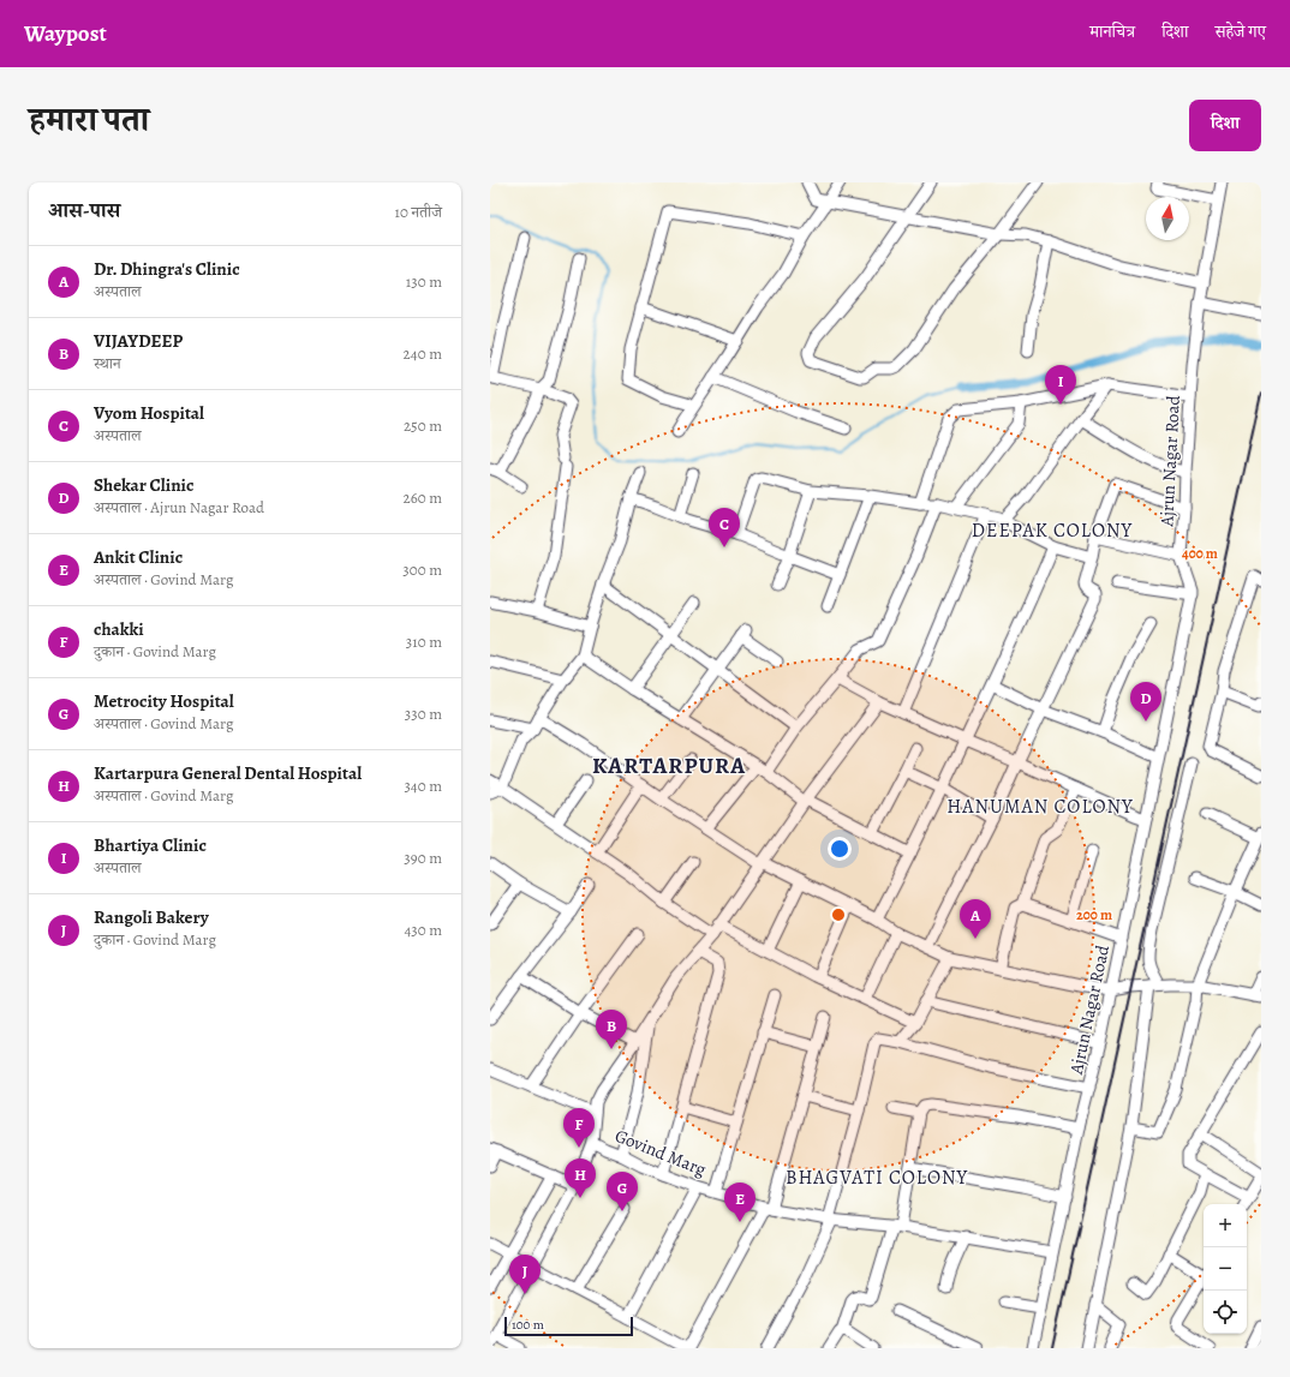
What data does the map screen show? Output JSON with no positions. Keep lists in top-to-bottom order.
{
  "streets": {
    "street": ["Ajrun Nagar Road", "Govind Marg"]
  },
  "crossings": [
    ["Ajrun Nagar Road", "Govind Marg"]
  ],
  "districts": [
    "DEEPAK COLONY",
    "KARTARPURA",
    "HANUMAN COLONY",
    "BHAGVATI COLONY"
  ],
  "scale_bar": "100 m",
  "north": "top",
  "page": {
    "header": "Waypost",
    "nav": ["मानचित्र", "दिशा", "सहेजे गए"],
    "title": "हमारा पता",
    "buttons": "दिशा",
    "heading": ["आस-पास", "10 नतीजे"],
    "list": [
      {
        "mark": "A",
        "name": "Dr. Dhingra's Clinic",
        "note": "अस्पताल",
        "value": "130 m"
      },
      {
        "mark": "B",
        "name": "VIJAYDEEP",
        "note": "स्थान",
        "value": "240 m"
      },
      {
        "mark": "C",
        "name": "Vyom Hospital",
        "note": "अस्पताल",
        "value": "250 m"
      },
      {
        "mark": "D",
        "name": "Shekar Clinic",
        "note": "अस्पताल · Ajrun Nagar Road",
        "value": "260 m"
      },
      {
        "mark": "E",
        "name": "Ankit Clinic",
        "note": "अस्पताल · Govind Marg",
        "value": "300 m"
      },
      {
        "mark": "F",
        "name": "chakki",
        "note": "दुकान · Govind Marg",
        "value": "310 m"
      },
      {
        "mark": "G",
        "name": "Metrocity Hospital",
        "note": "अस्पताल · Govind Marg",
        "value": "330 m"
      },
      {
        "mark": "H",
        "name": "Kartarpura General Dental Hospital",
        "note": "अस्पताल · Govind Marg",
        "value": "340 m"
      },
      {
        "mark": "I",
        "name": "Bhartiya Clinic",
        "note": "अस्पताल",
        "value": "390 m"
      },
      {
        "mark": "J",
        "name": "Rangoli Bakery",
        "note": "दुकान · Govind Marg",
        "value": "430 m"
      }
    ],
    "pins": [
      "I",
      "C",
      "D",
      "A",
      "B",
      "F",
      "H",
      "G",
      "E",
      "J"
    ],
    "map_buttons": ["+", "−"],
    "scale": "100 m"
  },
  "rings": ["400 m", "200 m"]
}
